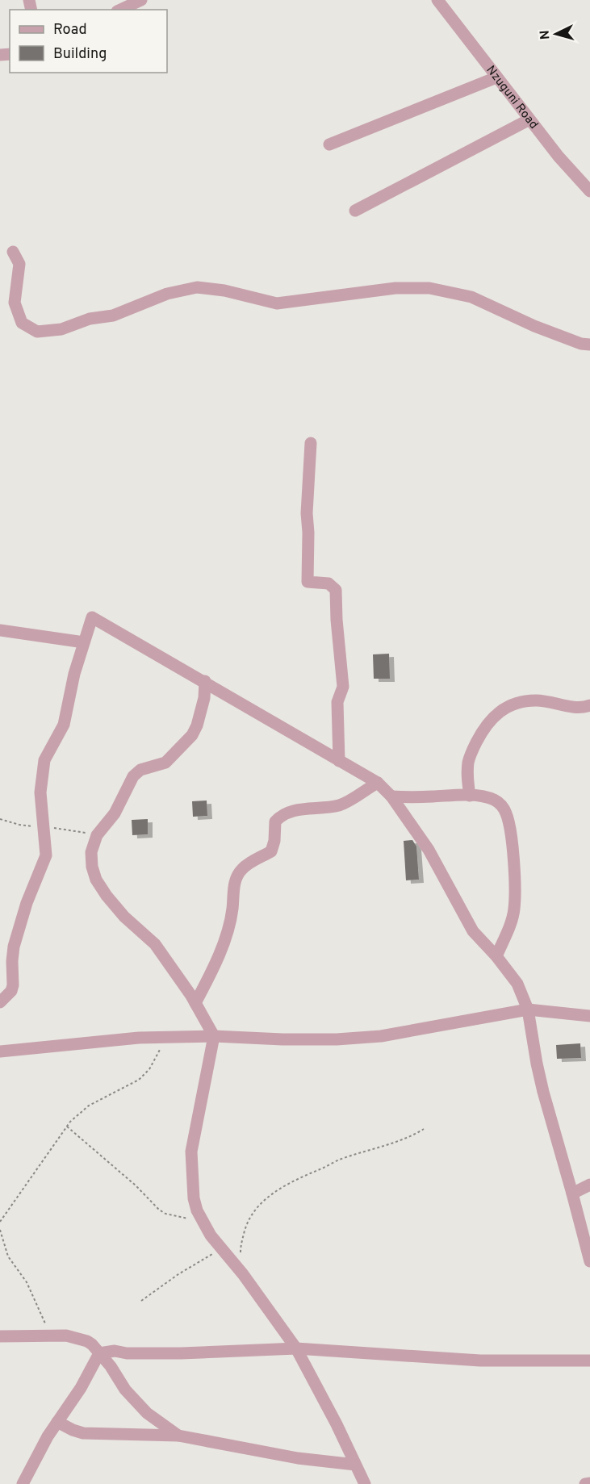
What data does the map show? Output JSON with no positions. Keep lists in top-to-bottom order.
{
  "streets": {
    "street": ["Nzuguni Road"]
  },
  "legend": ["Road", "Building"],
  "north": "left"
}
